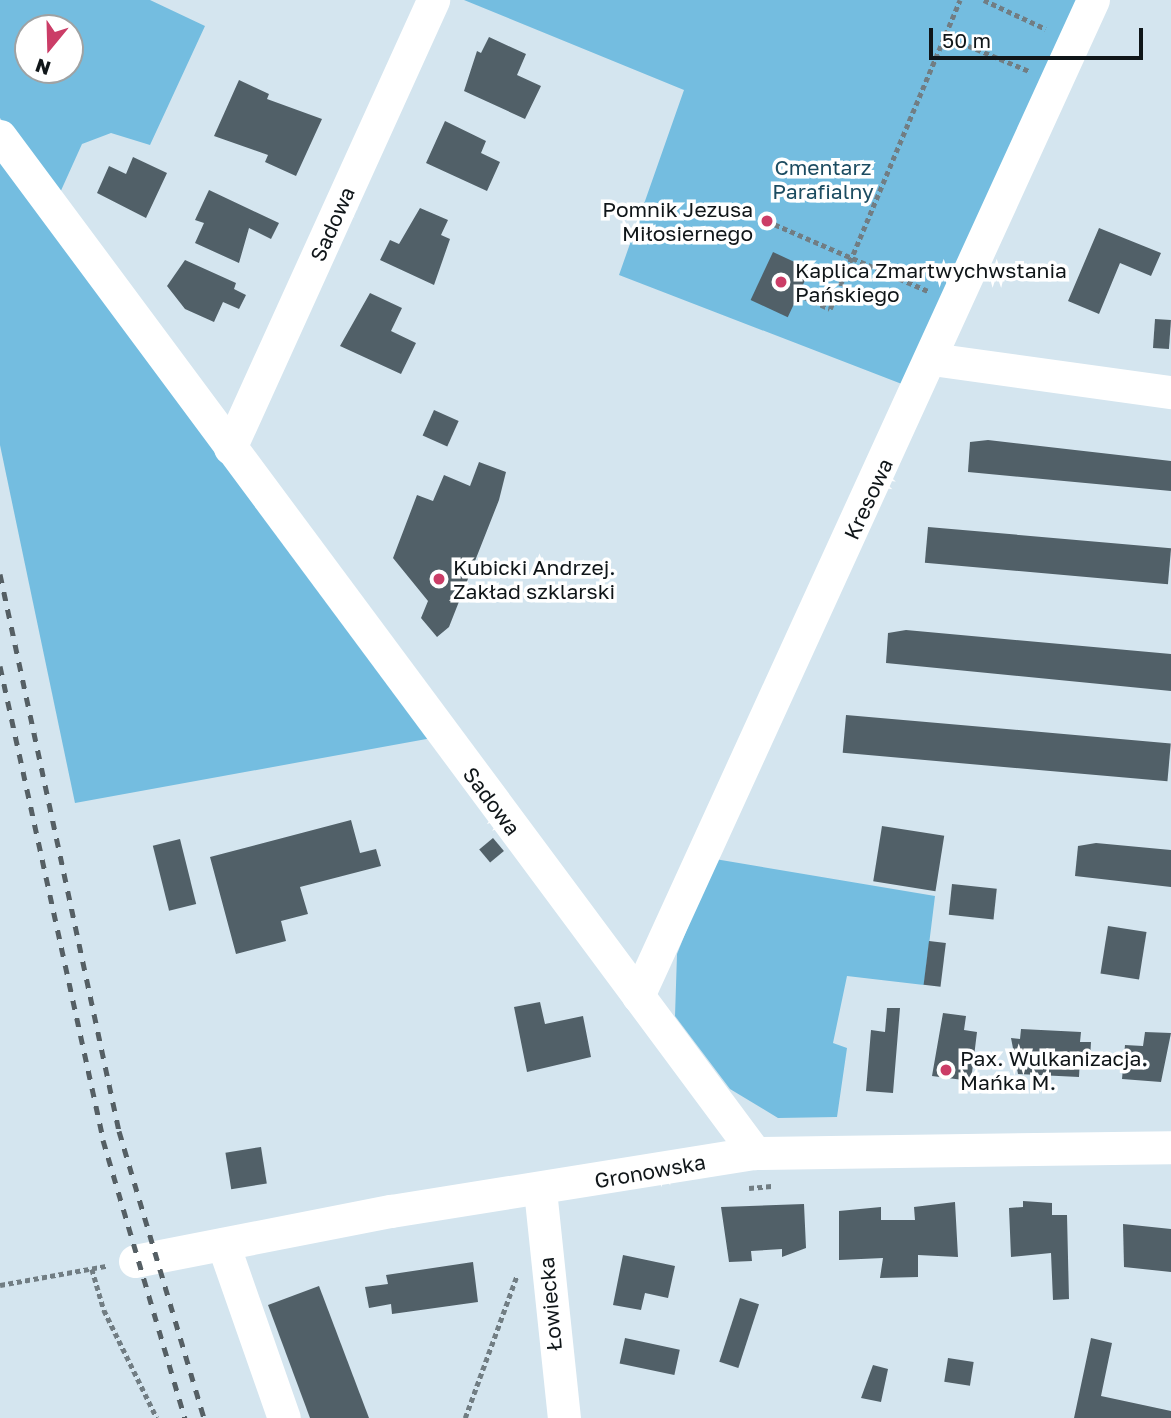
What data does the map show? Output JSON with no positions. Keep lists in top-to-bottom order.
{
  "streets": {
    "street": [
      "Sadowa",
      "Kresowa",
      "Gronowska",
      "Łowiecka"
    ]
  },
  "crossings": [
    ["Sadowa", "Kresowa"],
    ["Sadowa", "Gronowska"],
    ["Gronowska", "Łowiecka"]
  ],
  "parks": ["Cmentarz Parafialny"],
  "places": [
    "Pomnik Jezusa Miłosiernego",
    "Kaplica Zmartwychwstania Pańskiego",
    "Kubicki Andrzej. Zakład szklarski",
    "Pax. Wulkanizacja. Mańka M."
  ],
  "scale_bar": "50 m",
  "north": "bottom"
}
